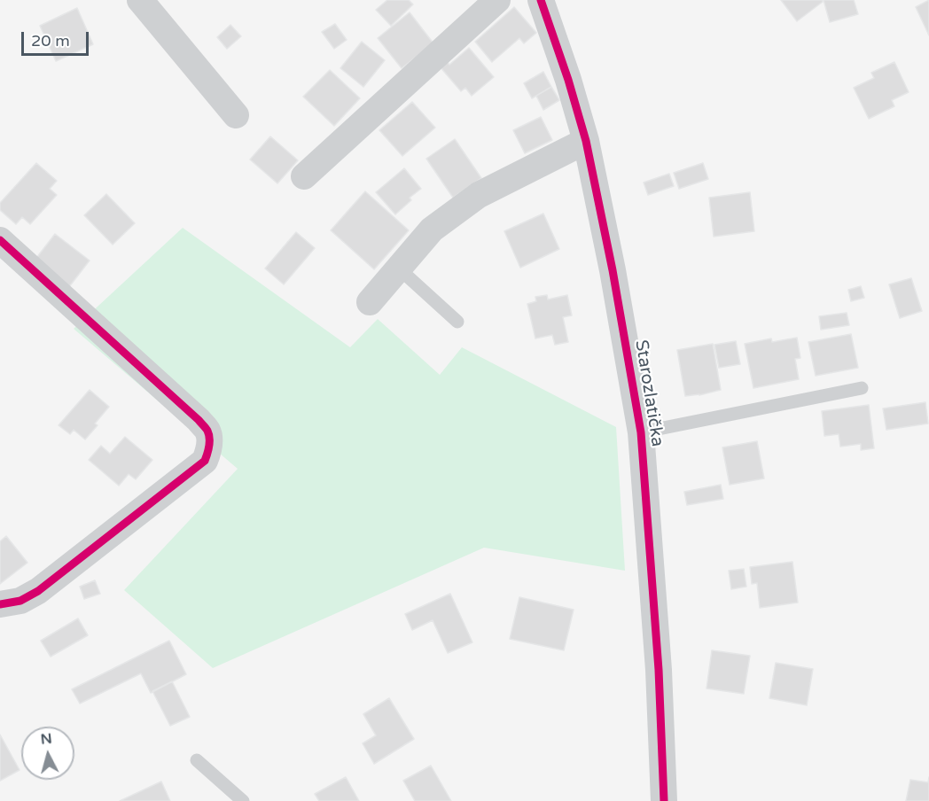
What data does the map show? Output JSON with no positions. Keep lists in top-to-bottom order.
{
  "streets": {
    "street": ["Starozlatička"]
  },
  "scale_bar": "20 m",
  "north": "top"
}
